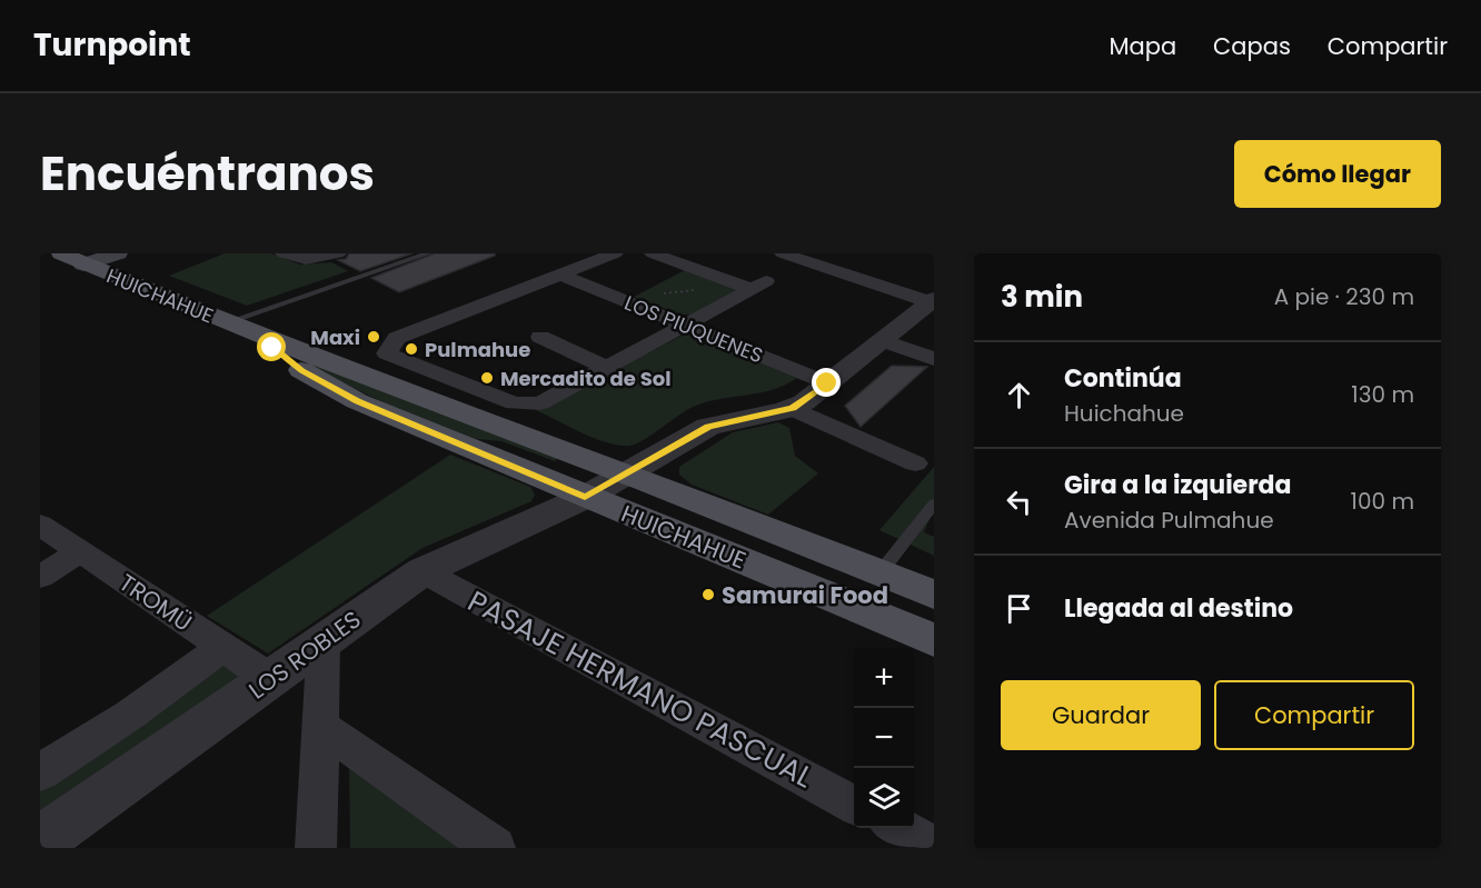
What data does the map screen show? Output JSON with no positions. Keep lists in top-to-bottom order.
{
  "streets": {
    "main road": ["HUICHAHUE"],
    "street": [
      "LOS PIUQUENES",
      "TROMÜ",
      "LOS ROBLES",
      "PASAJE HERMANO PASCUAL"
    ]
  },
  "crossings": [
    ["HUICHAHUE", "LOS ROBLES"],
    ["TROMÜ", "LOS ROBLES"],
    ["LOS ROBLES", "PASAJE HERMANO PASCUAL"]
  ],
  "places": [
    "Maxi",
    "Pulmahue",
    "Mercadito de Sol",
    "Samurai Food"
  ],
  "page": {
    "header": "Turnpoint",
    "nav": ["Mapa", "Capas", "Compartir"],
    "title": "Encuéntranos",
    "buttons": [
      "Cómo llegar",
      ["Guardar", "Compartir"]
    ],
    "heading": ["3 min", "A pie · 230 m"],
    "list": [
      ["Continúa", "Huichahue", "130 m"],
      ["Gira a la izquierda", "Avenida Pulmahue", "100 m"],
      "Llegada al destino"
    ],
    "map_buttons": ["+", "−"]
  }
}
